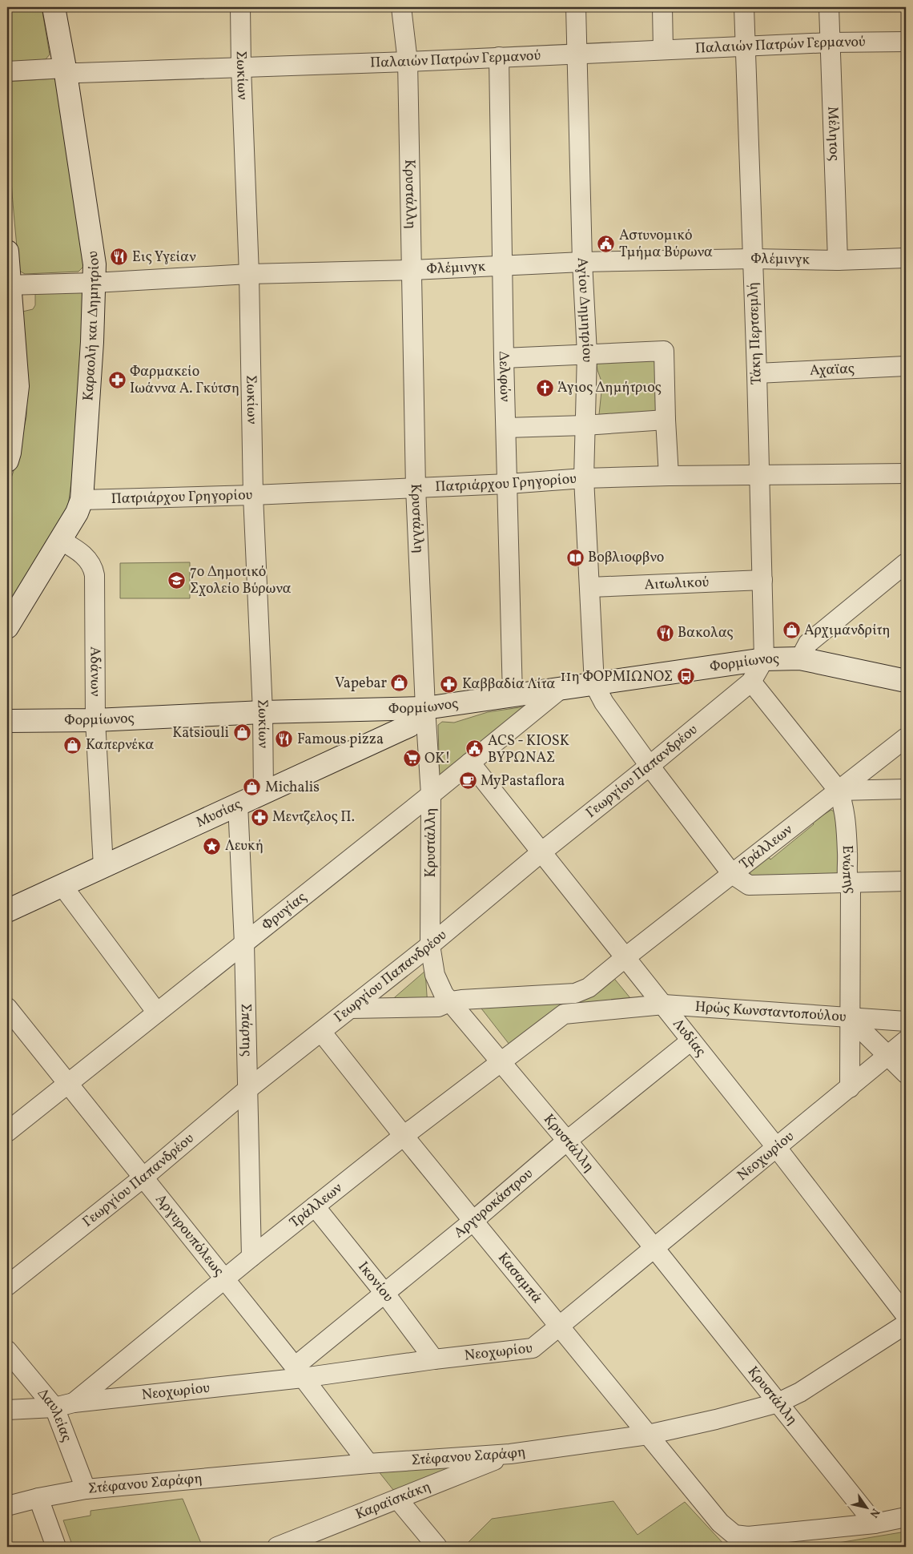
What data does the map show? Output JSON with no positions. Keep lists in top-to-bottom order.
{
  "streets": {
    "street": [
      "Παλαιών Πατρών Γερμανού",
      "Σωκίων",
      "Μέλητος",
      "Κρυστάλλη",
      "Φλέμινγκ",
      "Αγίου Δημητρίου",
      "Καραολή και Δημητρίου",
      "Τάκη Περτσεμλή",
      "Αχαϊας",
      "Δελφών",
      "Πατριάρχου Γρηγορίου",
      "Αιτωλικού",
      "Φορμίωνος",
      "Αδάνων",
      "Γεωργίου Παπανδρέου",
      "Μυσίας",
      "Τράλλεων",
      "Ενώπης",
      "Φρυγίας",
      "Ηρώς Κωνσταντοπούλου",
      "Σπάρτης",
      "Λυδίας",
      "Νεοχωρίου",
      "Αργυροκάστρου",
      "Αργυρουπόλεως",
      "Κασαμπά",
      "Ικονίου",
      "Δαυλείας",
      "Στέφανου Σαράφη",
      "Καραϊσκάκη"
    ]
  },
  "crossings": [
    ["Παλαιών Πατρών Γερμανού", "Σωκίων"],
    ["Παλαιών Πατρών Γερμανού", "Μέλητος"],
    ["Παλαιών Πατρών Γερμανού", "Κρυστάλλη"],
    ["Παλαιών Πατρών Γερμανού", "Αγίου Δημητρίου"],
    ["Παλαιών Πατρών Γερμανού", "Καραολή και Δημητρίου"],
    ["Παλαιών Πατρών Γερμανού", "Τάκη Περτσεμλή"],
    ["Παλαιών Πατρών Γερμανού", "Δελφών"],
    ["Σωκίων", "Φλέμινγκ"],
    ["Σωκίων", "Πατριάρχου Γρηγορίου"],
    ["Σωκίων", "Φορμίωνος"],
    ["Σωκίων", "Μυσίας"],
    ["Μέλητος", "Φλέμινγκ"],
    ["Κρυστάλλη", "Φλέμινγκ"],
    ["Κρυστάλλη", "Πατριάρχου Γρηγορίου"],
    ["Κρυστάλλη", "Φορμίωνος"],
    ["Κρυστάλλη", "Γεωργίου Παπανδρέου"],
    ["Κρυστάλλη", "Μυσίας"],
    ["Κρυστάλλη", "Τράλλεων"],
    ["Κρυστάλλη", "Φρυγίας"],
    ["Κρυστάλλη", "Νεοχωρίου"],
    ["Κρυστάλλη", "Αργυροκάστρου"],
    ["Κρυστάλλη", "Κασαμπά"],
    ["Κρυστάλλη", "Στέφανου Σαράφη"],
    ["Φλέμινγκ", "Αγίου Δημητρίου"],
    ["Φλέμινγκ", "Καραολή και Δημητρίου"],
    ["Φλέμινγκ", "Τάκη Περτσεμλή"],
    ["Φλέμινγκ", "Δελφών"],
    ["Αγίου Δημητρίου", "Πατριάρχου Γρηγορίου"],
    ["Αγίου Δημητρίου", "Αιτωλικού"],
    ["Αγίου Δημητρίου", "Φορμίωνος"],
    ["Καραολή και Δημητρίου", "Πατριάρχου Γρηγορίου"],
    ["Καραολή και Δημητρίου", "Αδάνων"],
    ["Τάκη Περτσεμλή", "Αχαϊας"],
    ["Τάκη Περτσεμλή", "Πατριάρχου Γρηγορίου"],
    ["Τάκη Περτσεμλή", "Αιτωλικού"],
    ["Τάκη Περτσεμλή", "Φορμίωνος"],
    ["Τάκη Περτσεμλή", "Γεωργίου Παπανδρέου"],
    ["Δελφών", "Πατριάρχου Γρηγορίου"],
    ["Δελφών", "Φορμίωνος"],
    ["Φορμίωνος", "Αδάνων"],
    ["Φορμίωνος", "Γεωργίου Παπανδρέου"],
    ["Φορμίωνος", "Μυσίας"],
    ["Φορμίωνος", "Φρυγίας"],
    ["Αδάνων", "Μυσίας"],
    ["Γεωργίου Παπανδρέου", "Ενώπης"],
    ["Γεωργίου Παπανδρέου", "Σπάρτης"],
    ["Γεωργίου Παπανδρέου", "Λυδίας"],
    ["Γεωργίου Παπανδρέου", "Αργυρουπόλεως"],
    ["Γεωργίου Παπανδρέου", "Κασαμπά"],
    ["Μυσίας", "Σπάρτης"],
    ["Τράλλεων", "Ενώπης"],
    ["Τράλλεων", "Ηρώς Κωνσταντοπούλου"],
    ["Τράλλεων", "Σπάρτης"],
    ["Τράλλεων", "Λυδίας"],
    ["Τράλλεων", "Νεοχωρίου"],
    ["Τράλλεων", "Αργυρουπόλεως"],
    ["Τράλλεων", "Κασαμπά"],
    ["Τράλλεων", "Ικονίου"],
    ["Ενώπης", "Ηρώς Κωνσταντοπούλου"],
    ["Ενώπης", "Νεοχωρίου"],
    ["Φρυγίας", "Σπάρτης"],
    ["Φρυγίας", "Λυδίας"],
    ["Φρυγίας", "Αργυρουπόλεως"],
    ["Ηρώς Κωνσταντοπούλου", "Λυδίας"],
    ["Λυδίας", "Νεοχωρίου"],
    ["Λυδίας", "Αργυροκάστρου"],
    ["Νεοχωρίου", "Αργυροκάστρου"],
    ["Νεοχωρίου", "Αργυρουπόλεως"],
    ["Νεοχωρίου", "Κασαμπά"],
    ["Νεοχωρίου", "Ικονίου"],
    ["Νεοχωρίου", "Δαυλείας"],
    ["Αργυροκάστρου", "Αργυρουπόλεως"],
    ["Αργυροκάστρου", "Κασαμπά"],
    ["Αργυροκάστρου", "Ικονίου"],
    ["Αργυρουπόλεως", "Στέφανου Σαράφη"],
    ["Κασαμπά", "Στέφανου Σαράφη"],
    ["Δαυλείας", "Στέφανου Σαράφη"],
    ["Στέφανου Σαράφη", "Καραϊσκάκη"]
  ],
  "places": {
    "public building": ["Αστυνομικό Τμήμα Βύρωνα", "ACS - KIOSK ΒΥΡΩΝΑΣ"],
    "restaurant": ["Εις Υγείαν", "Βακολας", "Famous pizza"],
    "pharmacy": ["Φαρμακείο Ιωάννα Α. Γκύτση", "Καββαδία Λίτα", "Μεντζελος Π."],
    "church": ["Άγιος Δημήτριος"],
    "library": ["Βοβλιοφβνο"],
    "school or university": ["7ο Δημοτικό Σχολείο Βύρωνα"],
    "shop": [
      "Αρχιμανδρίτη",
      "Vapebar",
      "Katsiouli",
      "Καπερνέκα",
      "Michalis"
    ],
    "bus stop": ["11η ΦΟΡΜΙΩΝΟΣ"],
    "supermarket": ["OK!"],
    "cafe": ["MyPastaflora"],
    "place": ["Λευκή"]
  },
  "north": "bottom right"
}
